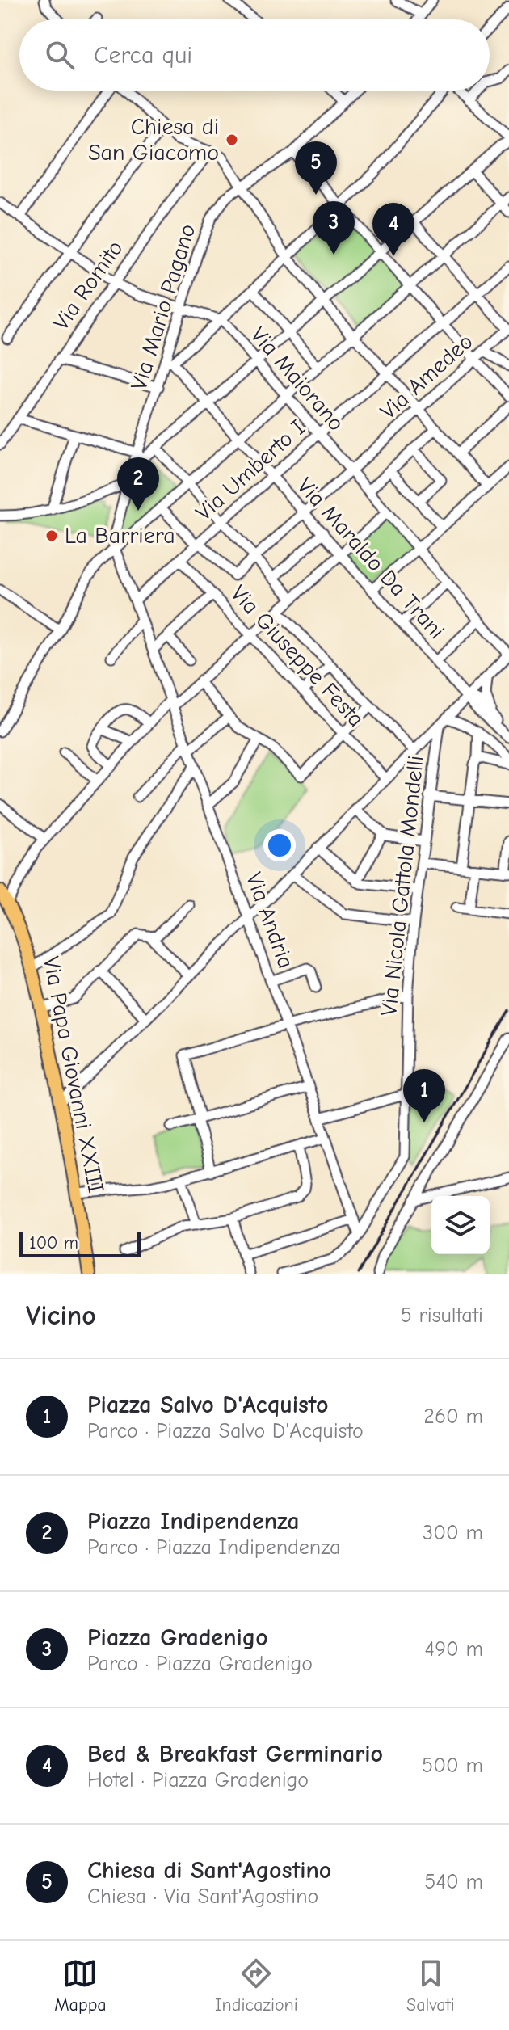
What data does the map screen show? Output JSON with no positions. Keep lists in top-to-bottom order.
{
  "streets": {
    "main road": ["Via Papa Giovanni XXIII"],
    "street": [
      "Via Romito",
      "Via Mario Pagano",
      "Via Amedeo",
      "Via Maiorano",
      "Via Umberto I",
      "Via Maraldo Da Trani",
      "Via Giuseppe Festa",
      "Via Nicola Gattola Mondelli",
      "Via Andria"
    ]
  },
  "crossings": [
    ["Via Romito", "Via Maiorano"],
    ["Via Mario Pagano", "Via Maiorano"],
    ["Via Mario Pagano", "Via Maraldo Da Trani"],
    ["Via Mario Pagano", "Via Andria"],
    ["Via Amedeo", "Via Maiorano"],
    ["Via Amedeo", "Via Umberto I"],
    ["Via Amedeo", "Via Maraldo Da Trani"],
    ["Via Maiorano", "Via Umberto I"],
    ["Via Umberto I", "Via Maraldo Da Trani"],
    ["Via Umberto I", "Via Giuseppe Festa"],
    ["Via Umberto I", "Via Andria"],
    ["Via Nicola Gattola Mondelli", "Via Andria"]
  ],
  "places": ["Chiesa di San Giacomo", "La Barriera"],
  "scale_bar": "100 m",
  "page": {
    "search": "Cerca qui",
    "pins": [
      "5",
      "3",
      "4",
      "2",
      "1"
    ],
    "scale": "100 m",
    "heading": ["Vicino", "5 risultati"],
    "list": [
      {
        "mark": "1",
        "name": "Piazza Salvo D'Acquisto",
        "note": "Parco · Piazza Salvo D'Acquisto",
        "value": "260 m"
      },
      {
        "mark": "2",
        "name": "Piazza Indipendenza",
        "note": "Parco · Piazza Indipendenza",
        "value": "300 m"
      },
      {
        "mark": "3",
        "name": "Piazza Gradenigo",
        "note": "Parco · Piazza Gradenigo",
        "value": "490 m"
      },
      {
        "mark": "4",
        "name": "Bed & Breakfast Germinario",
        "note": "Hotel · Piazza Gradenigo",
        "value": "500 m"
      },
      {
        "mark": "5",
        "name": "Chiesa di Sant'Agostino",
        "note": "Chiesa · Via Sant'Agostino",
        "value": "540 m"
      }
    ],
    "nav": ["Mappa", "Indicazioni", "Salvati"]
  }
}
